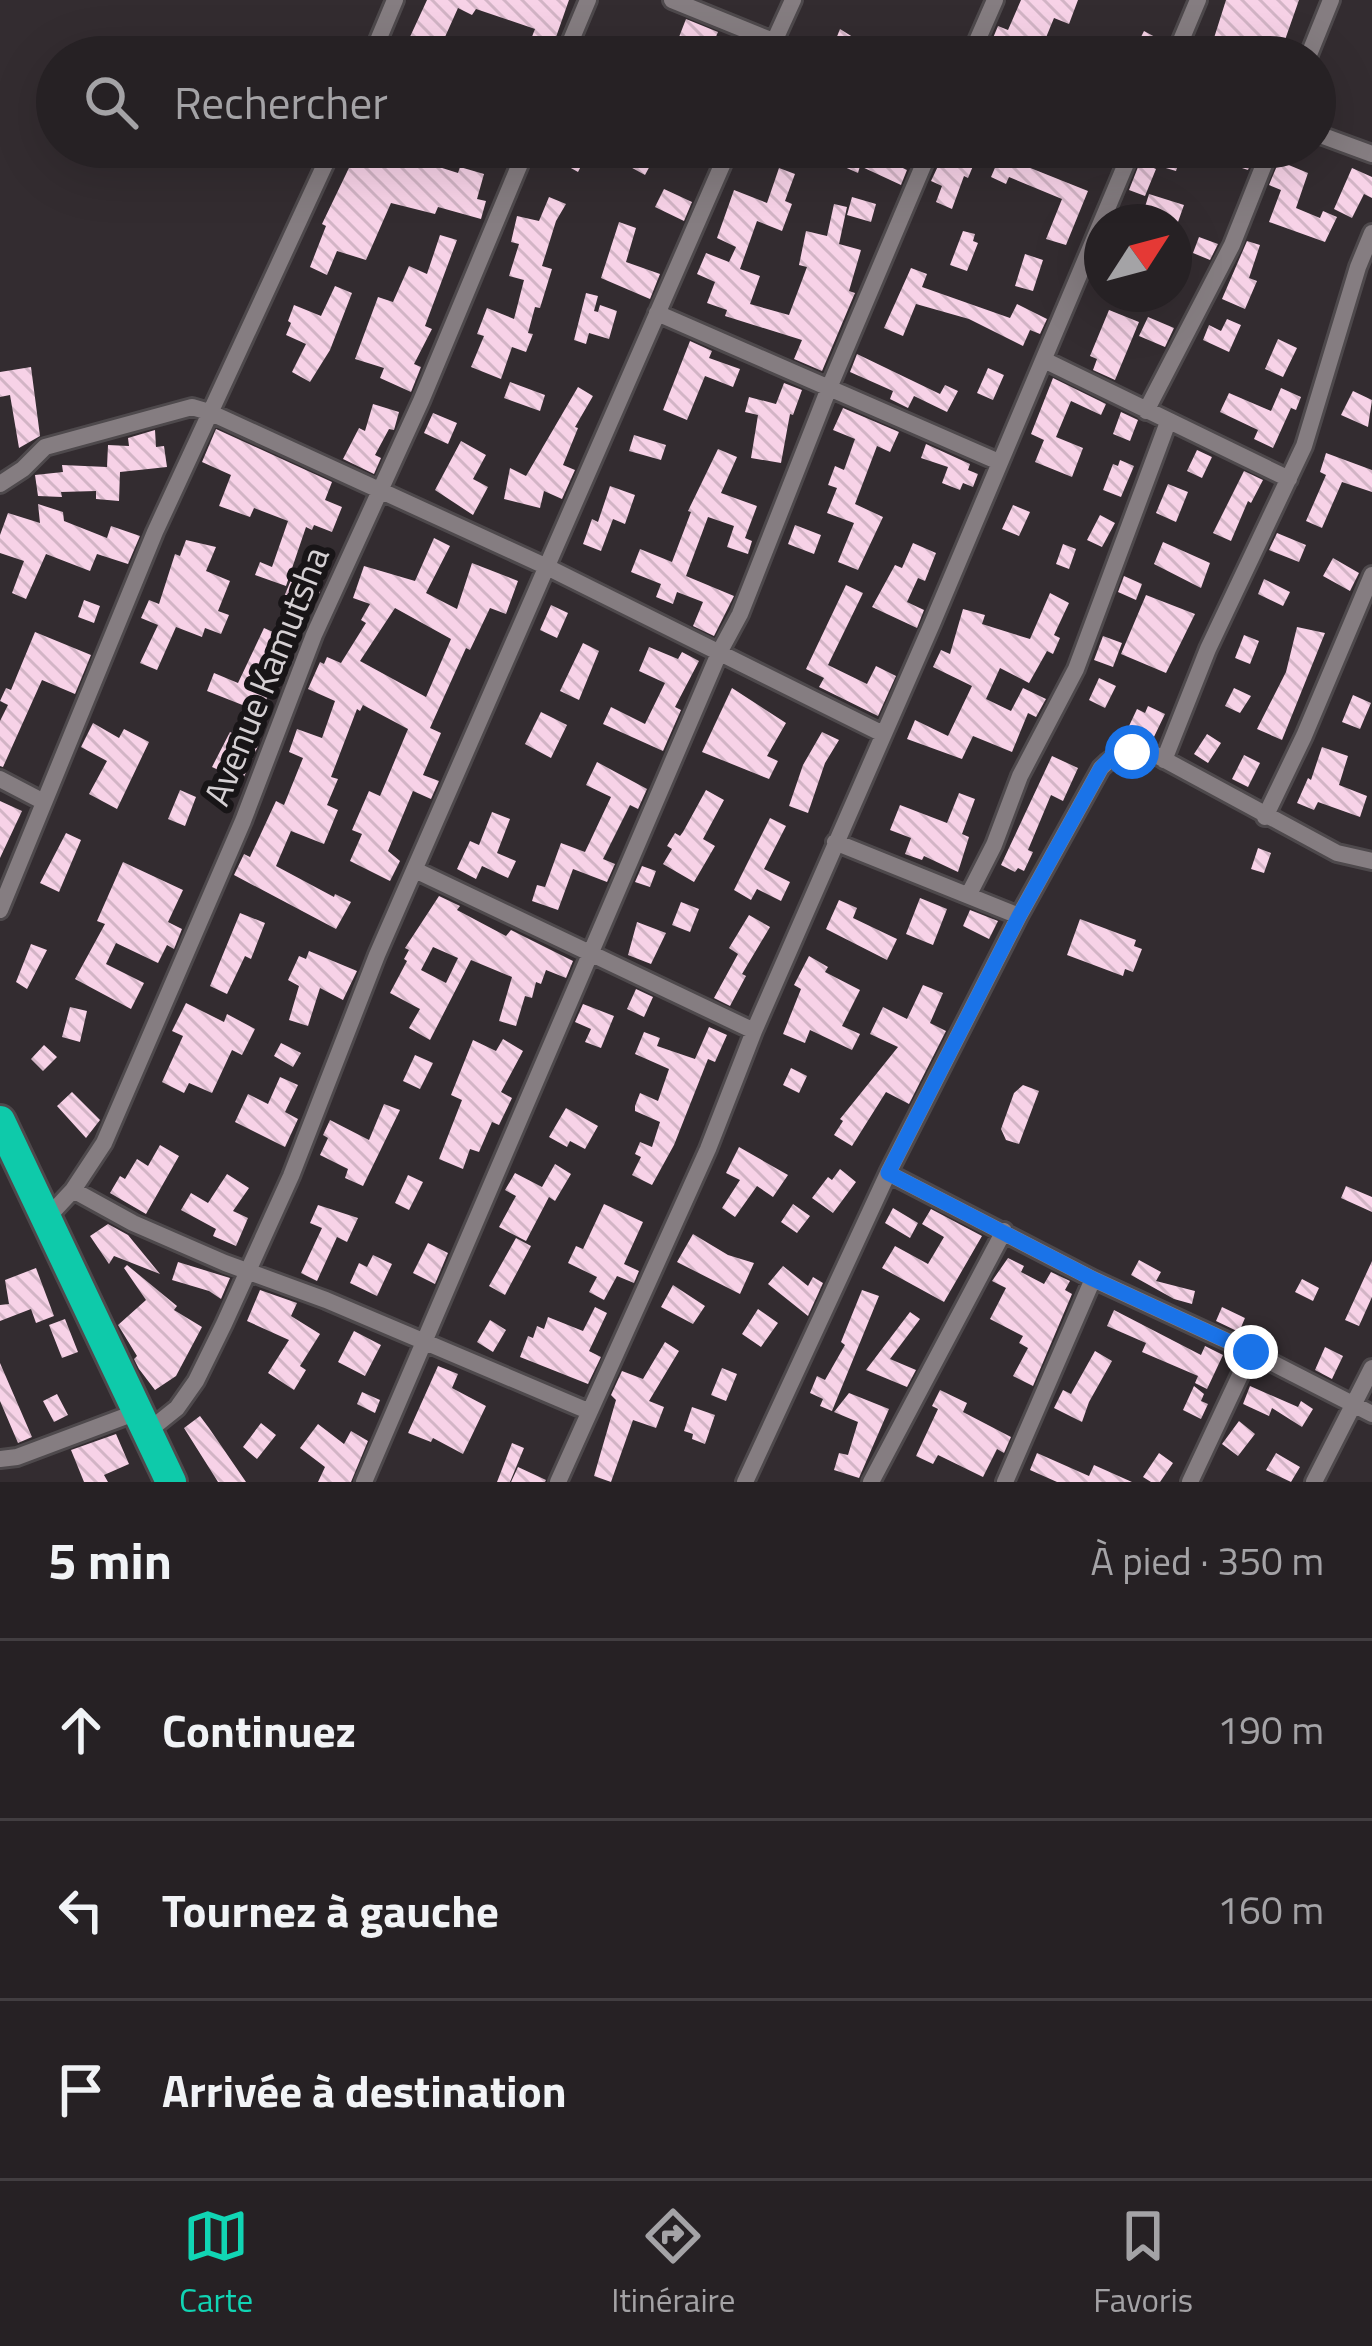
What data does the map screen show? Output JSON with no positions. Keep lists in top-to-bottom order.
{
  "streets": {
    "street": ["Avenue Kamutsha"]
  },
  "north": "top right",
  "page": {
    "search": "Rechercher",
    "heading": ["5 min", "À pied · 350 m"],
    "list": [
      ["Continuez", "190 m"],
      ["Tournez à gauche", "160 m"],
      "Arrivée à destination"
    ],
    "nav": ["Carte", "Itinéraire", "Favoris"]
  }
}
